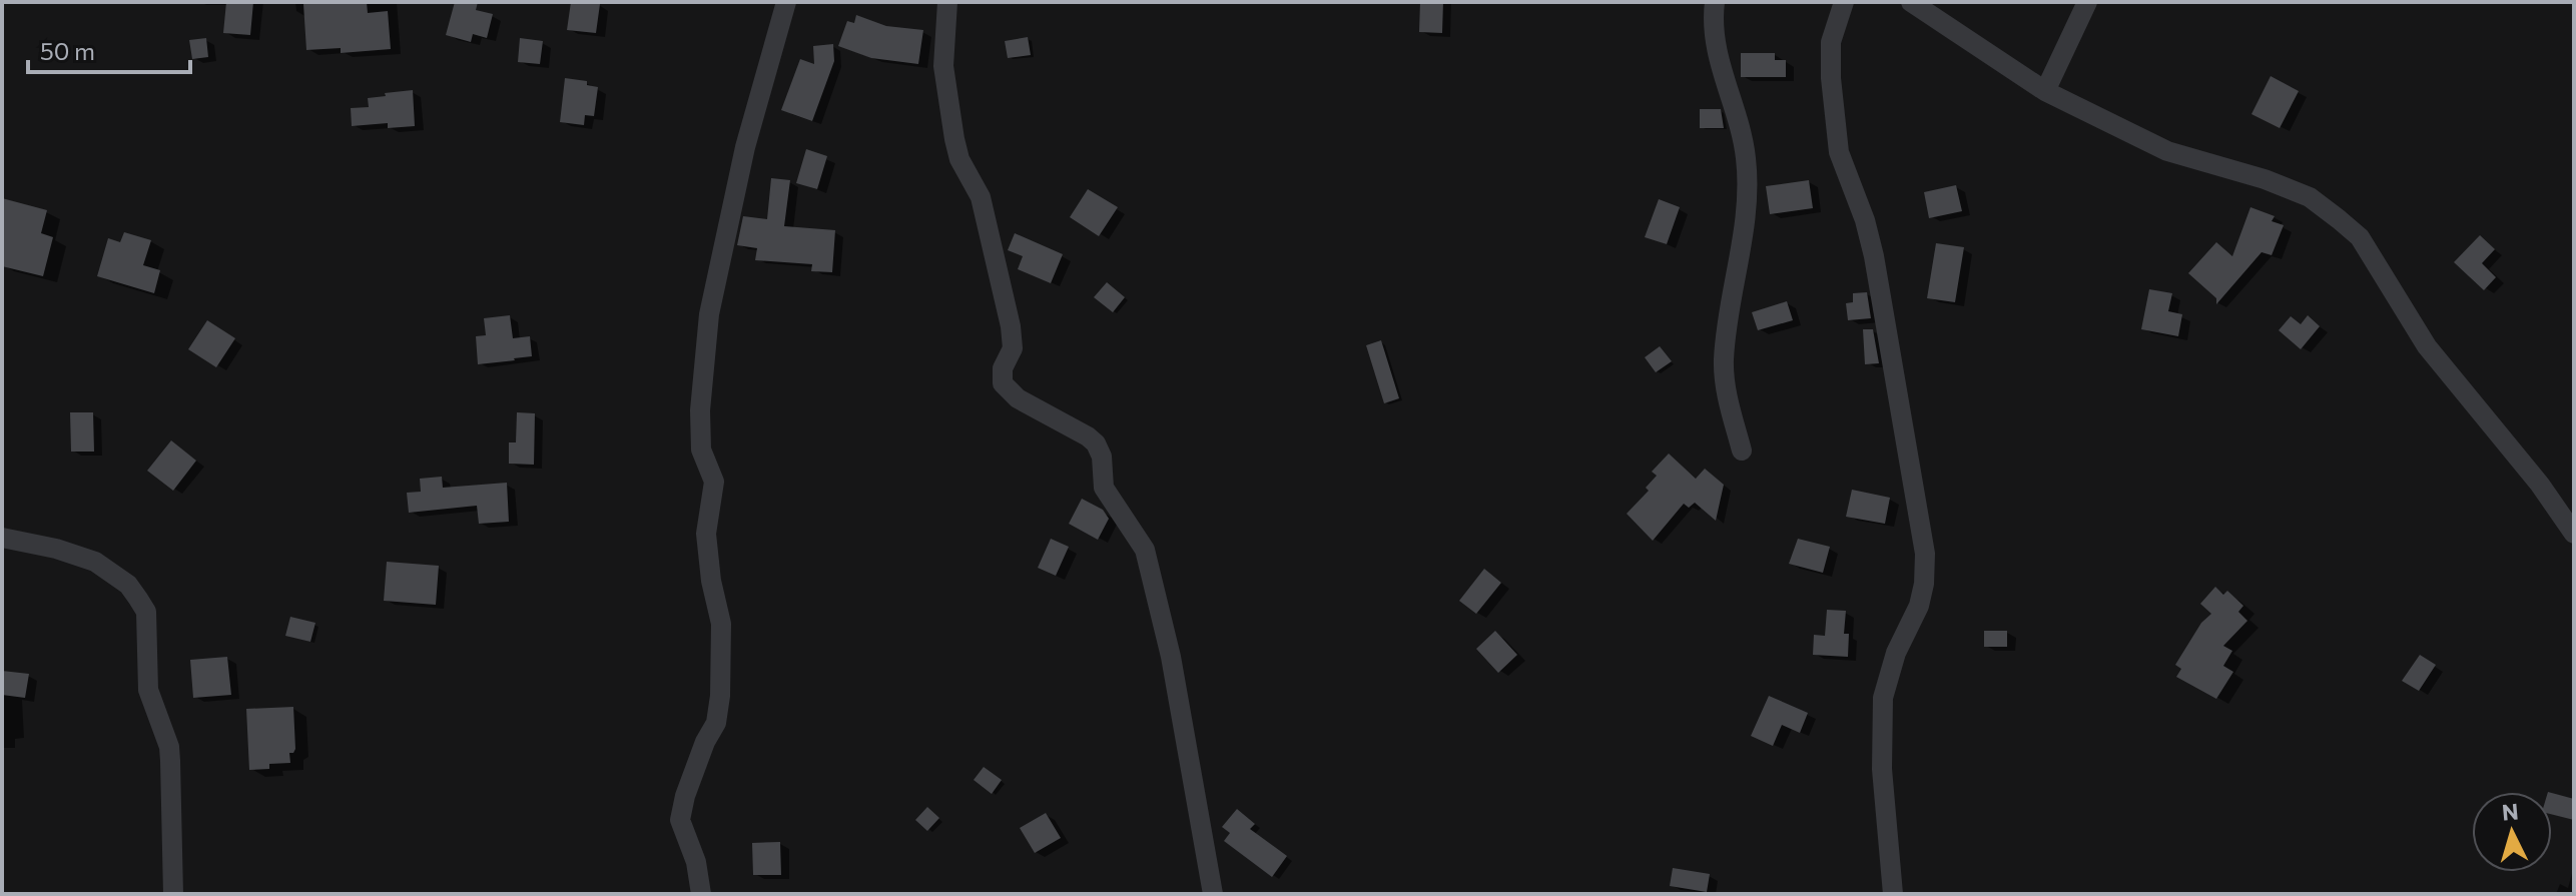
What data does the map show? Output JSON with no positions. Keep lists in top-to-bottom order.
{
  "scale_bar": "50 m",
  "north": "top"
}
